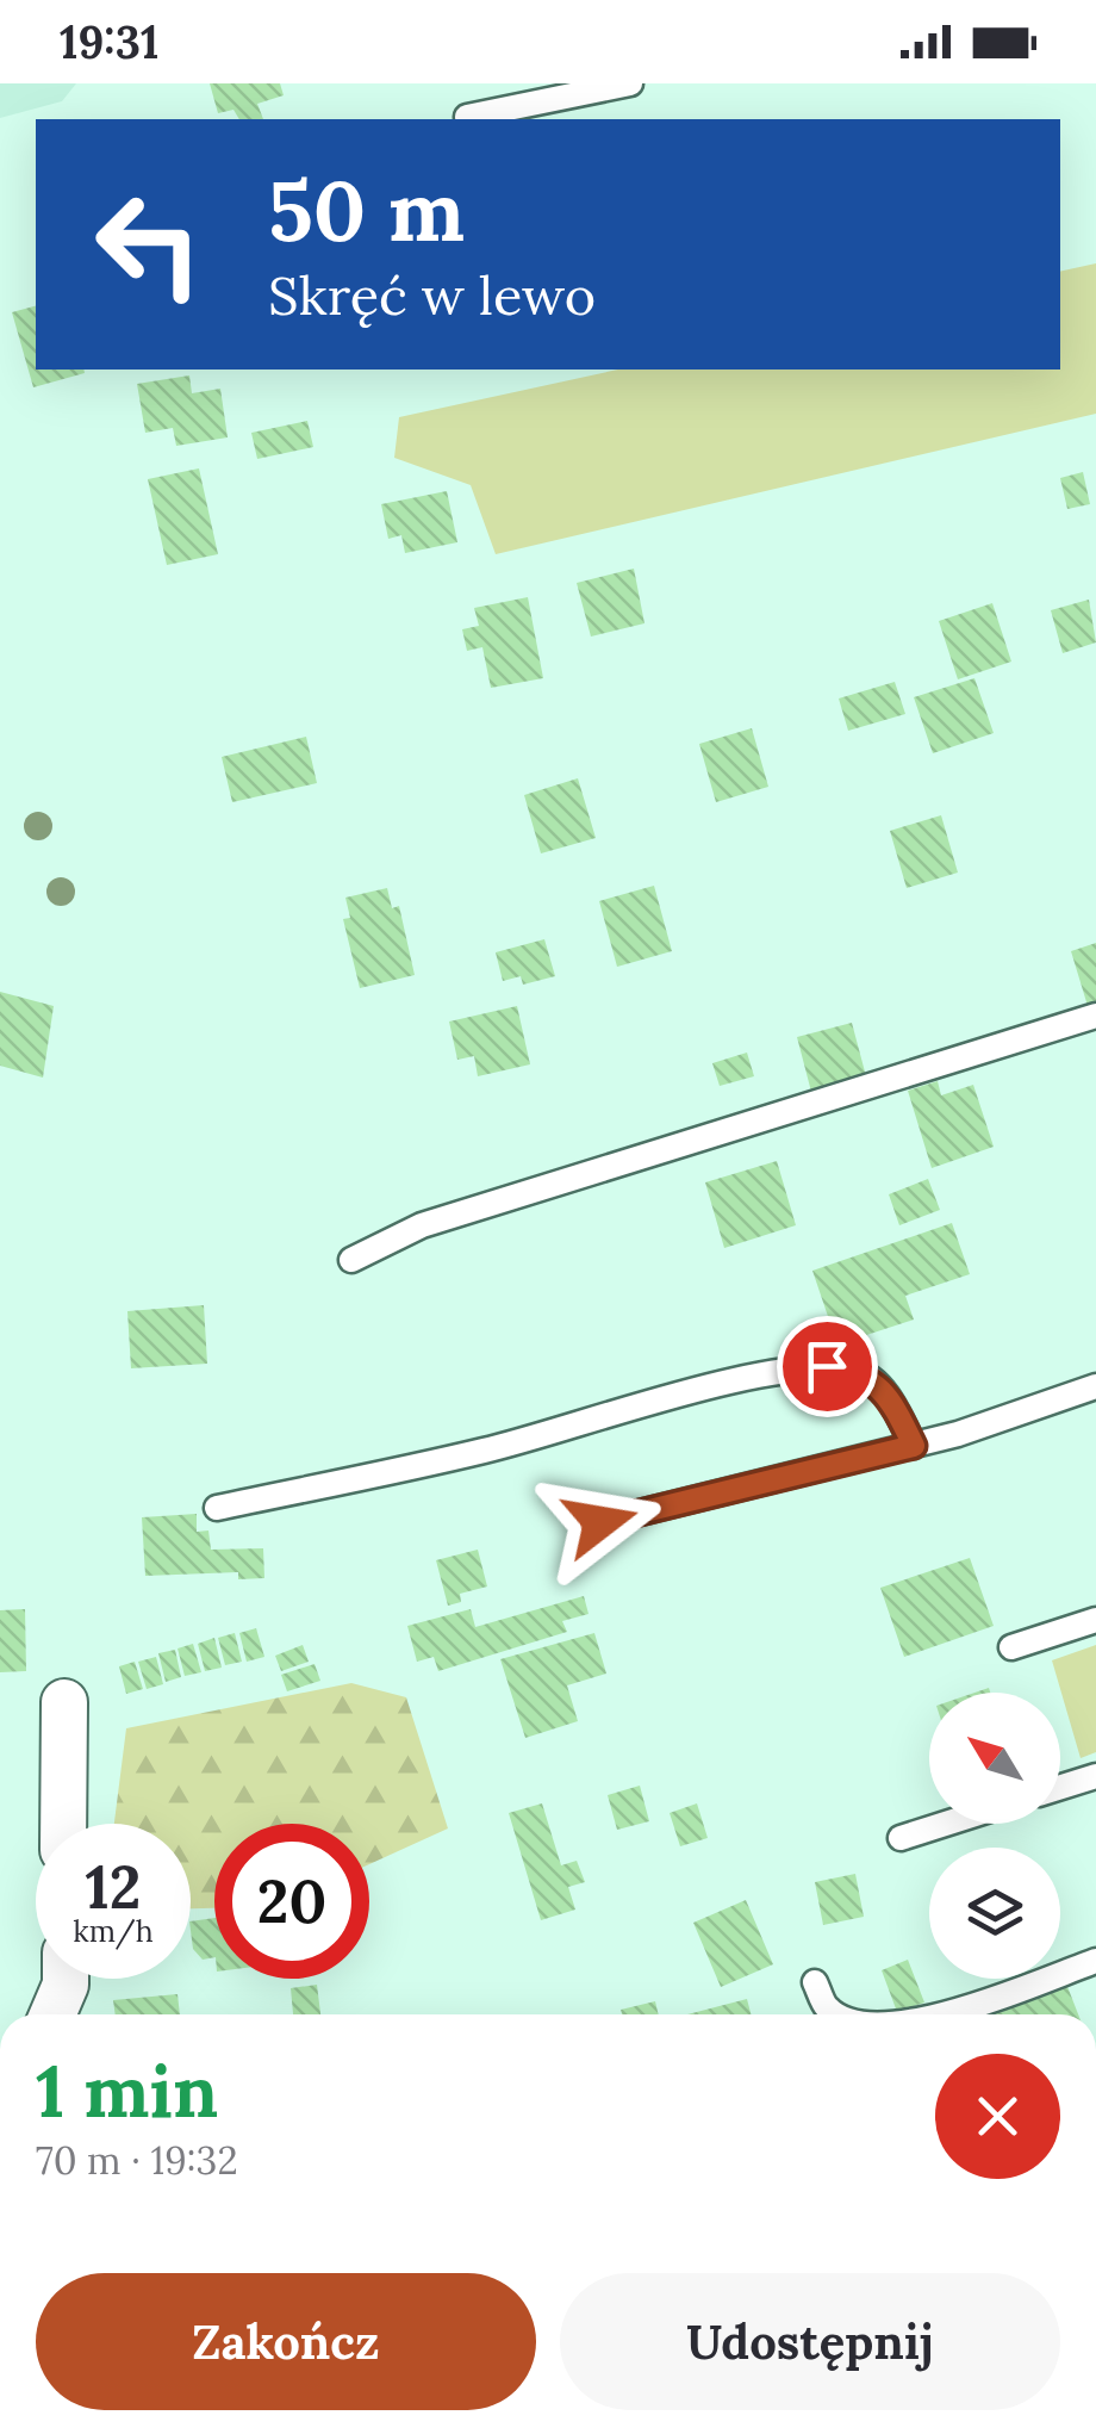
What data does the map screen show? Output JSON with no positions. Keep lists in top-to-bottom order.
{
  "north": "top left",
  "page": {
    "status": "19:31",
    "turn": ["50 m", "Skręć w lewo"],
    "speed": "12 km/h",
    "limit": "20",
    "heading": ["1 min", "70 m · 19:32"],
    "buttons": ["Zakończ", "Udostępnij"]
  }
}
